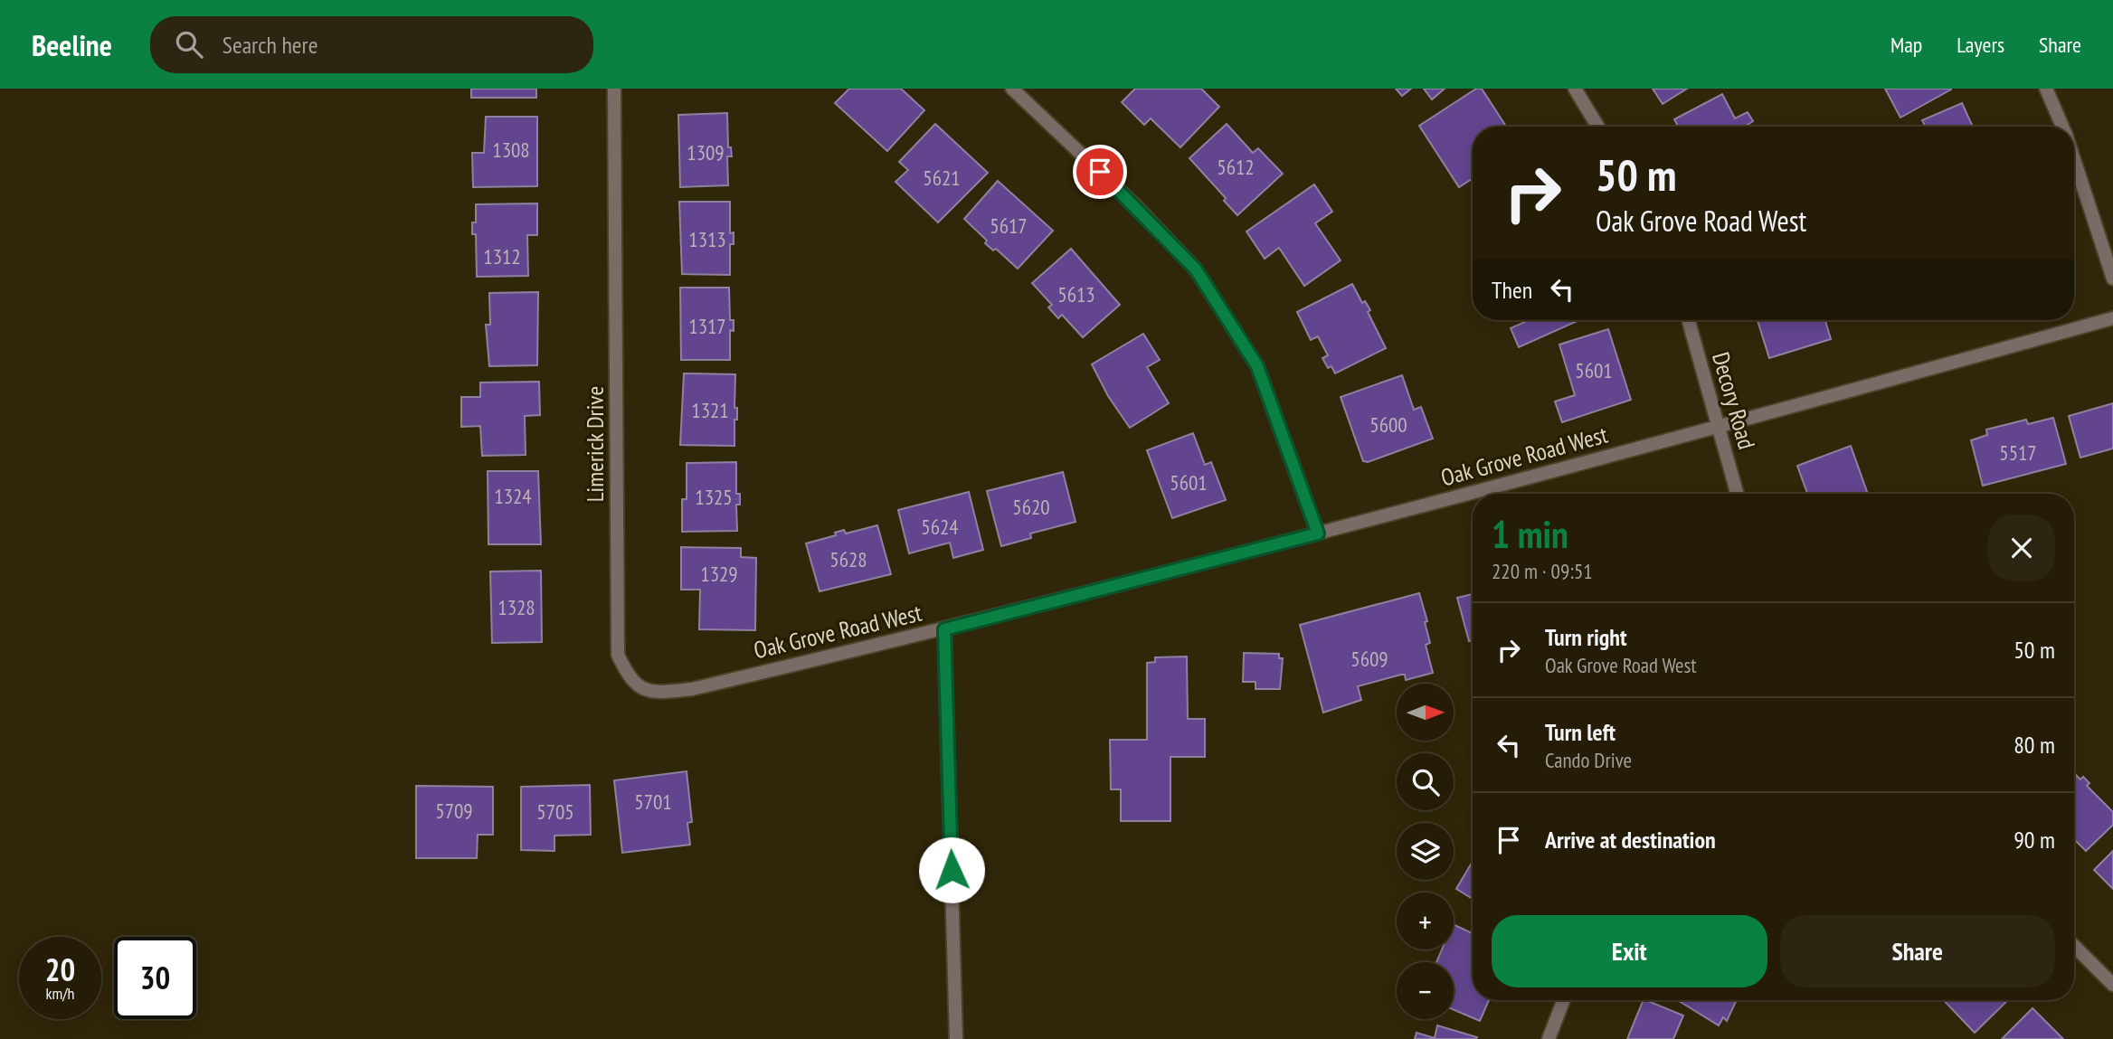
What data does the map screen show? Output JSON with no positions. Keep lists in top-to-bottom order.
{
  "streets": {
    "street": ["Decory Road", "Limerick Drive", "Oak Grove Road West"]
  },
  "crossings": [
    ["Decory Road", "Oak Grove Road West"],
    ["Limerick Drive", "Oak Grove Road West"]
  ],
  "house_numbers": [
    "1308",
    "1309",
    "5612",
    "5621",
    "5617",
    "1313",
    "1312",
    "5613",
    "1317",
    "5601",
    "1321",
    "5600",
    "5517",
    "5601",
    "1324",
    "1325",
    "5620",
    "5624",
    "5628",
    "1329",
    "1328",
    "5609",
    "5701",
    "5709",
    "5705"
  ],
  "north": "right",
  "page": {
    "header": "Beeline",
    "search": "Search here",
    "nav": ["Map", "Layers", "Share"],
    "turn": ["50 m", "Oak Grove Road West"],
    "then": "Then",
    "heading": ["1 min", "220 m · 09:51"],
    "list": [
      {
        "name": "Turn right",
        "note": "Oak Grove Road West",
        "value": "50 m"
      },
      {
        "name": "Turn left",
        "note": "Cando Drive",
        "value": "80 m"
      },
      {
        "name": "Arrive at destination",
        "value": "90 m"
      }
    ],
    "map_buttons": ["+", "−"],
    "buttons": ["Exit", "Share"],
    "speed": "20 km/h",
    "limit": "30"
  }
}
